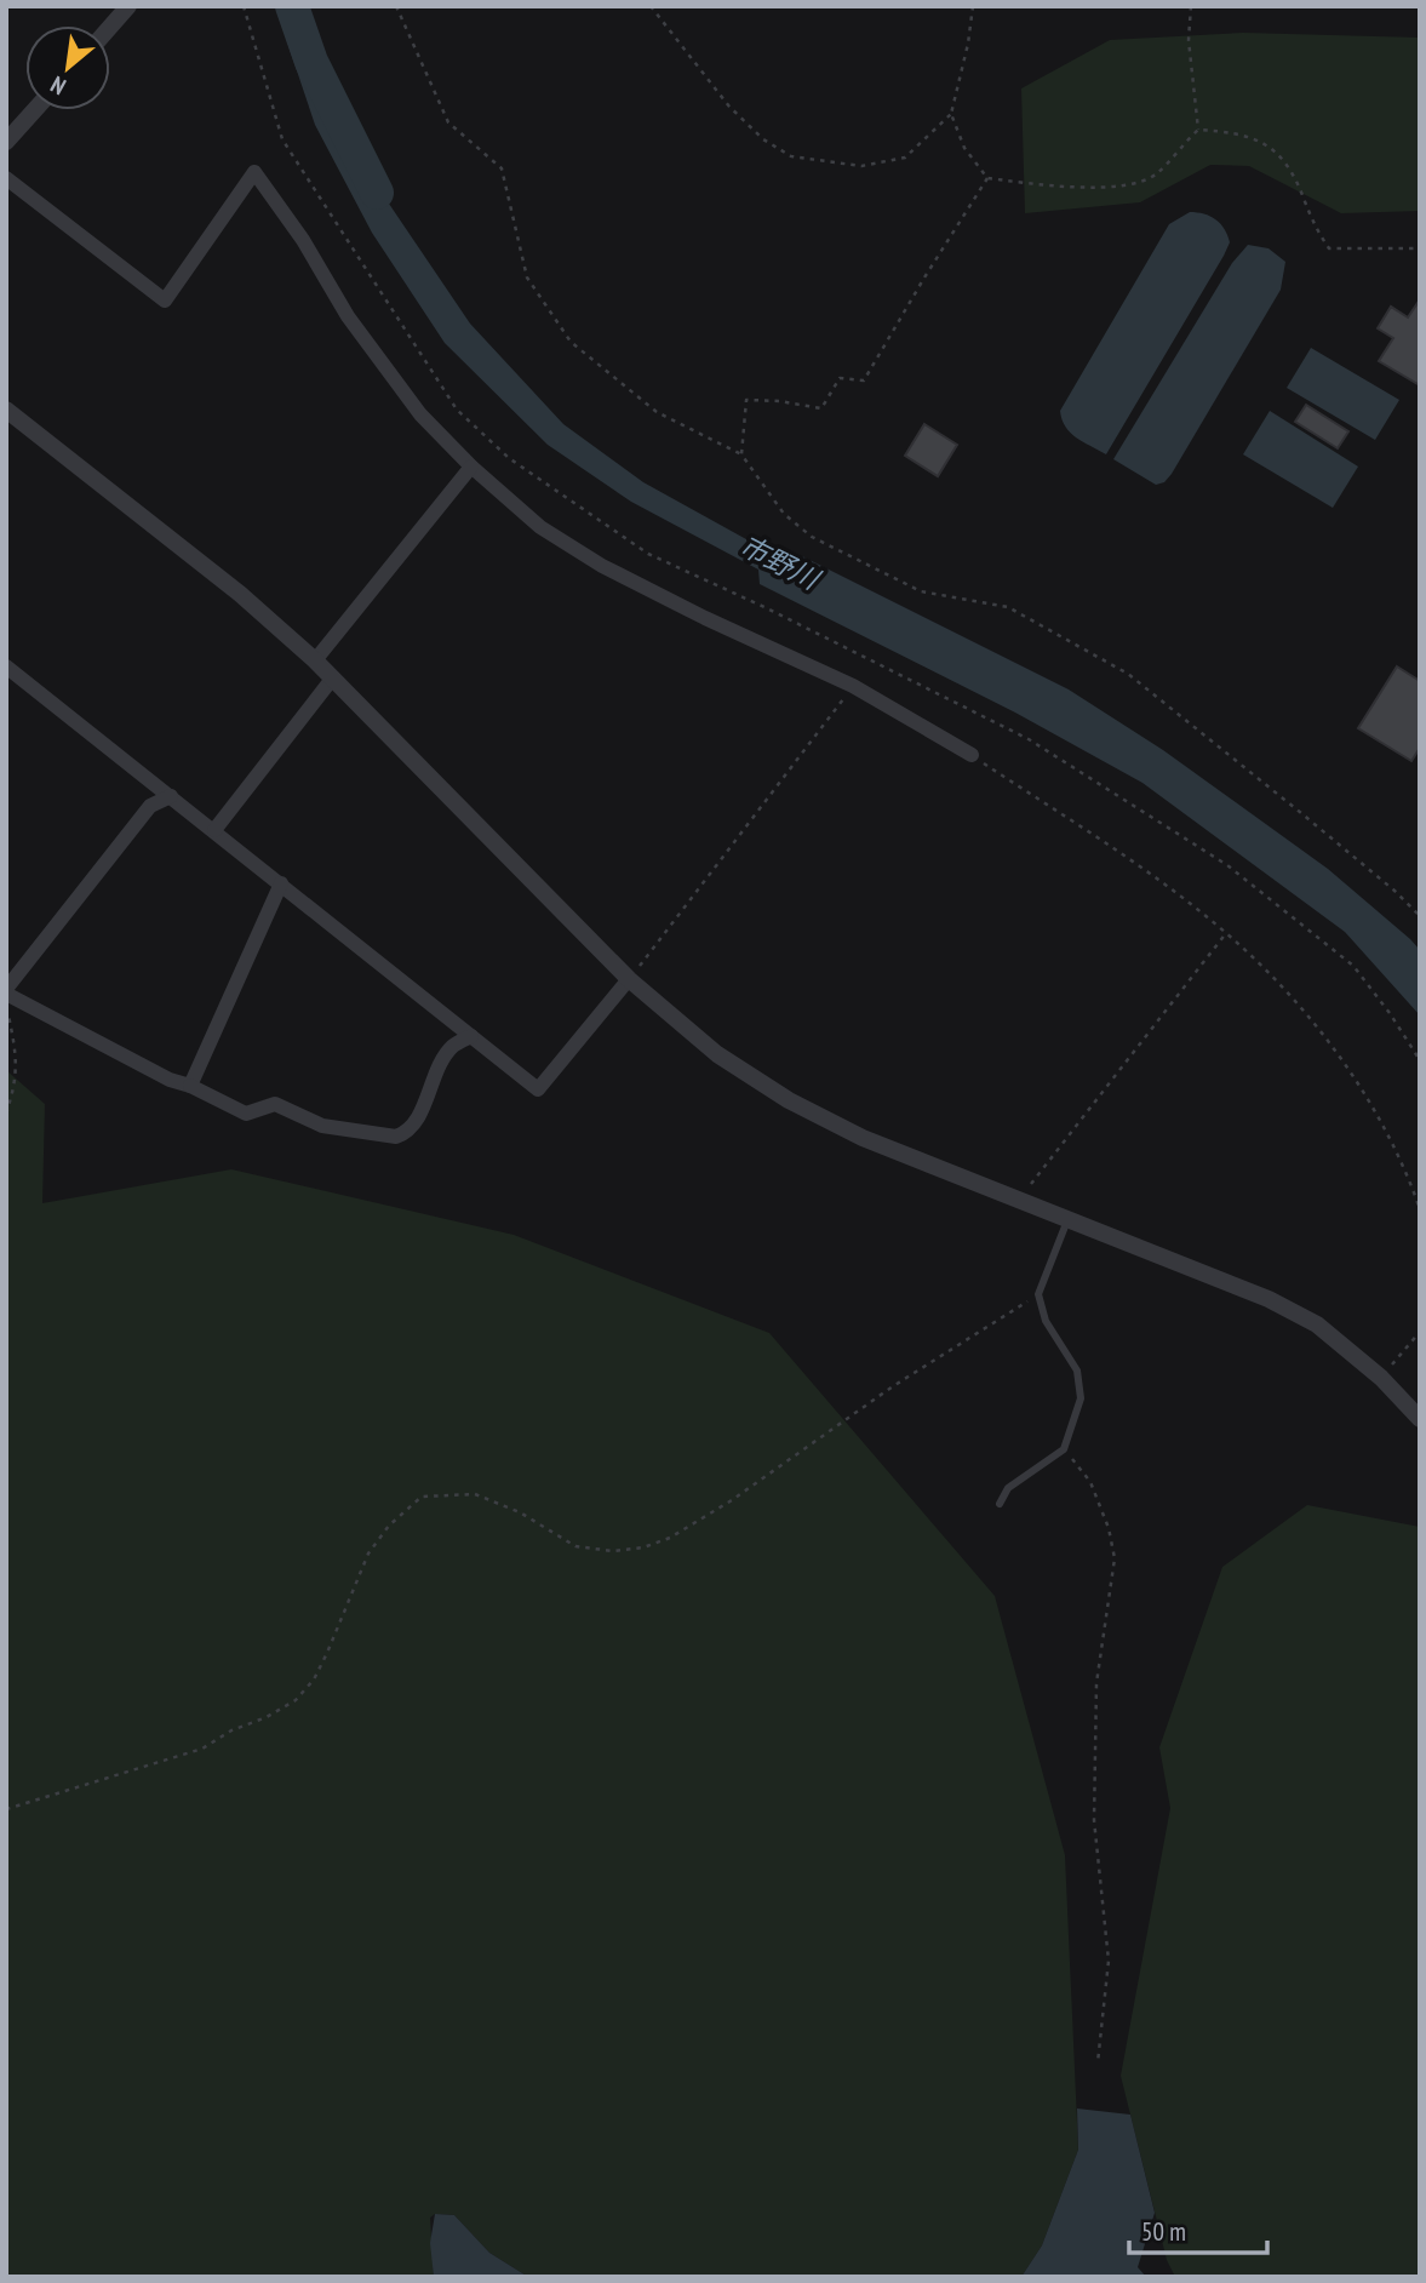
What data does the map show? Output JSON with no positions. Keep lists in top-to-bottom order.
{
  "water": ["市野川"],
  "scale_bar": "50 m",
  "north": "bottom left"
}
